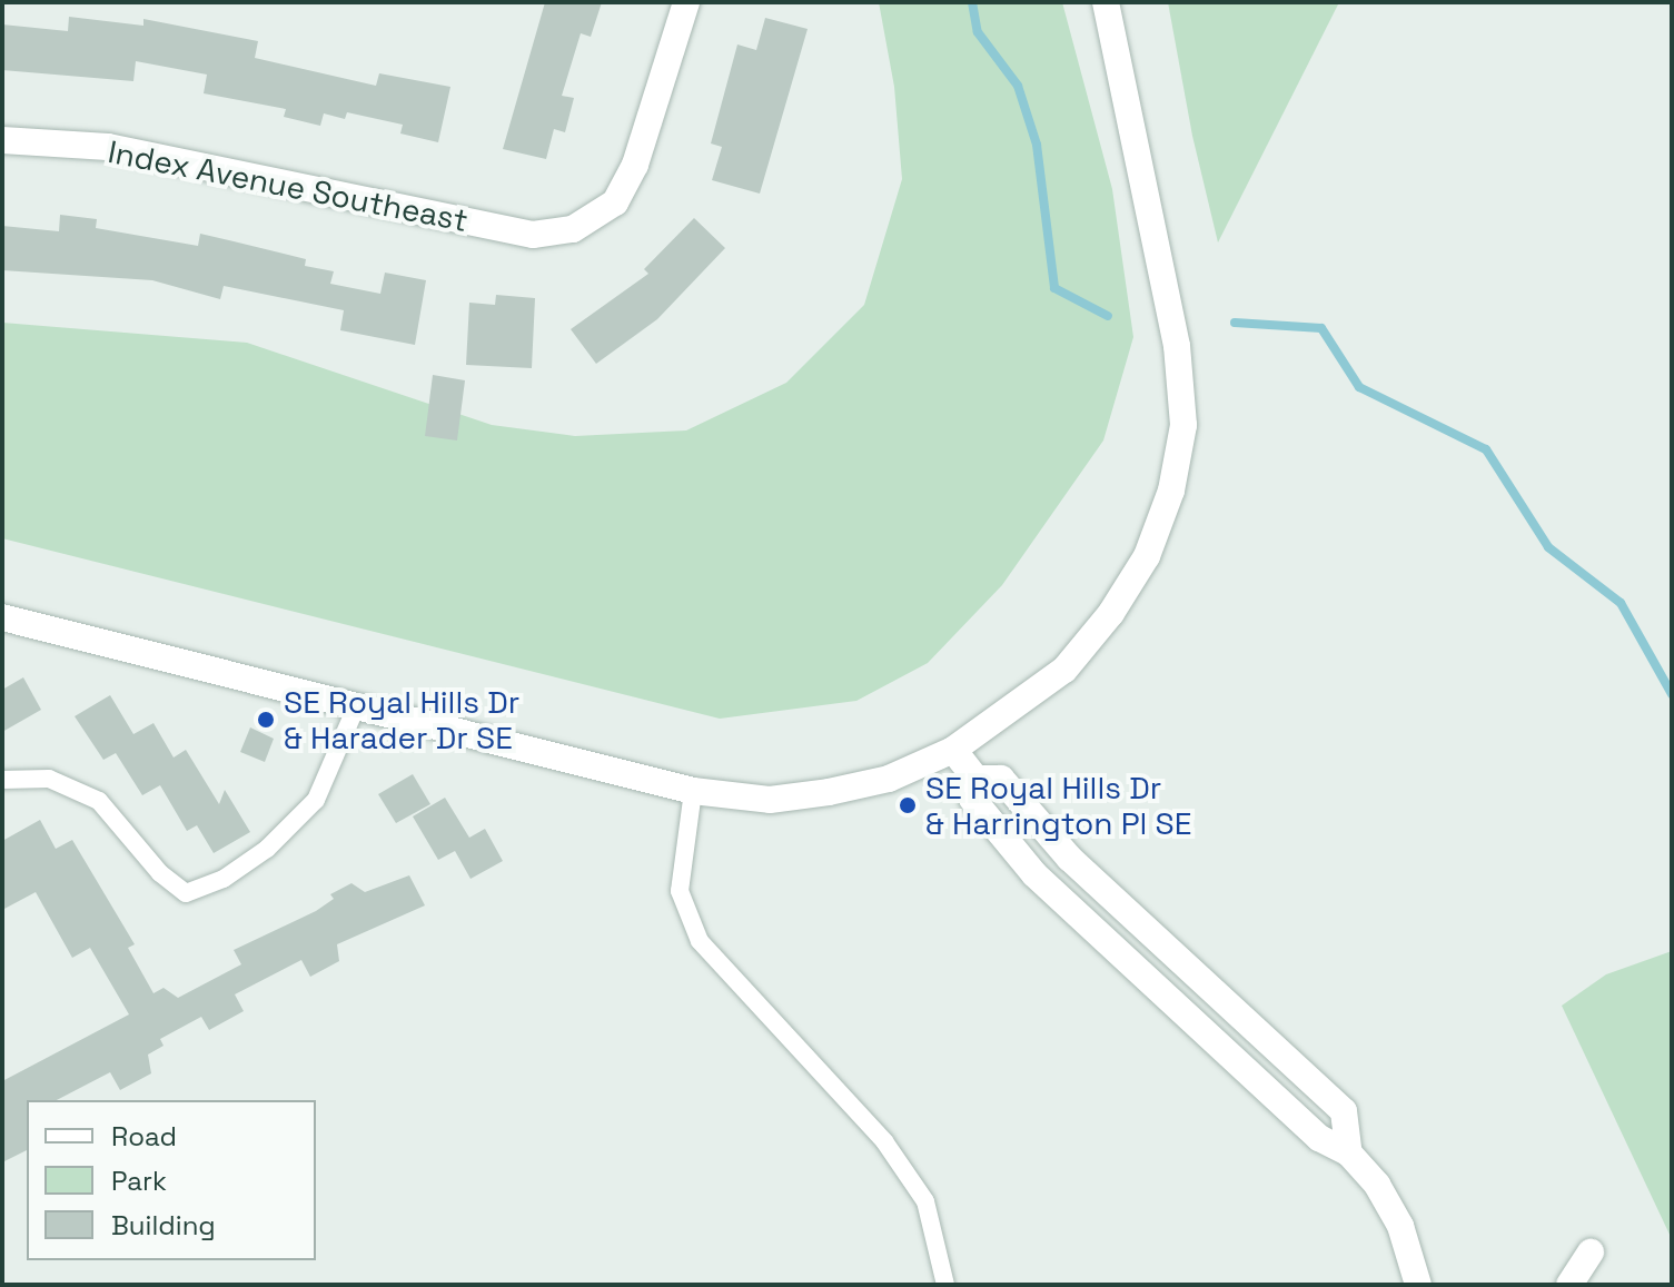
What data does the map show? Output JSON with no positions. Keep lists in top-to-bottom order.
{
  "streets": {
    "street": ["Index Avenue Southeast"]
  },
  "places": ["SE Royal Hills Dr & Harader Dr SE", "SE Royal Hills Dr & Harrington Pl SE"],
  "legend": ["Road", "Park", "Building"]
}
